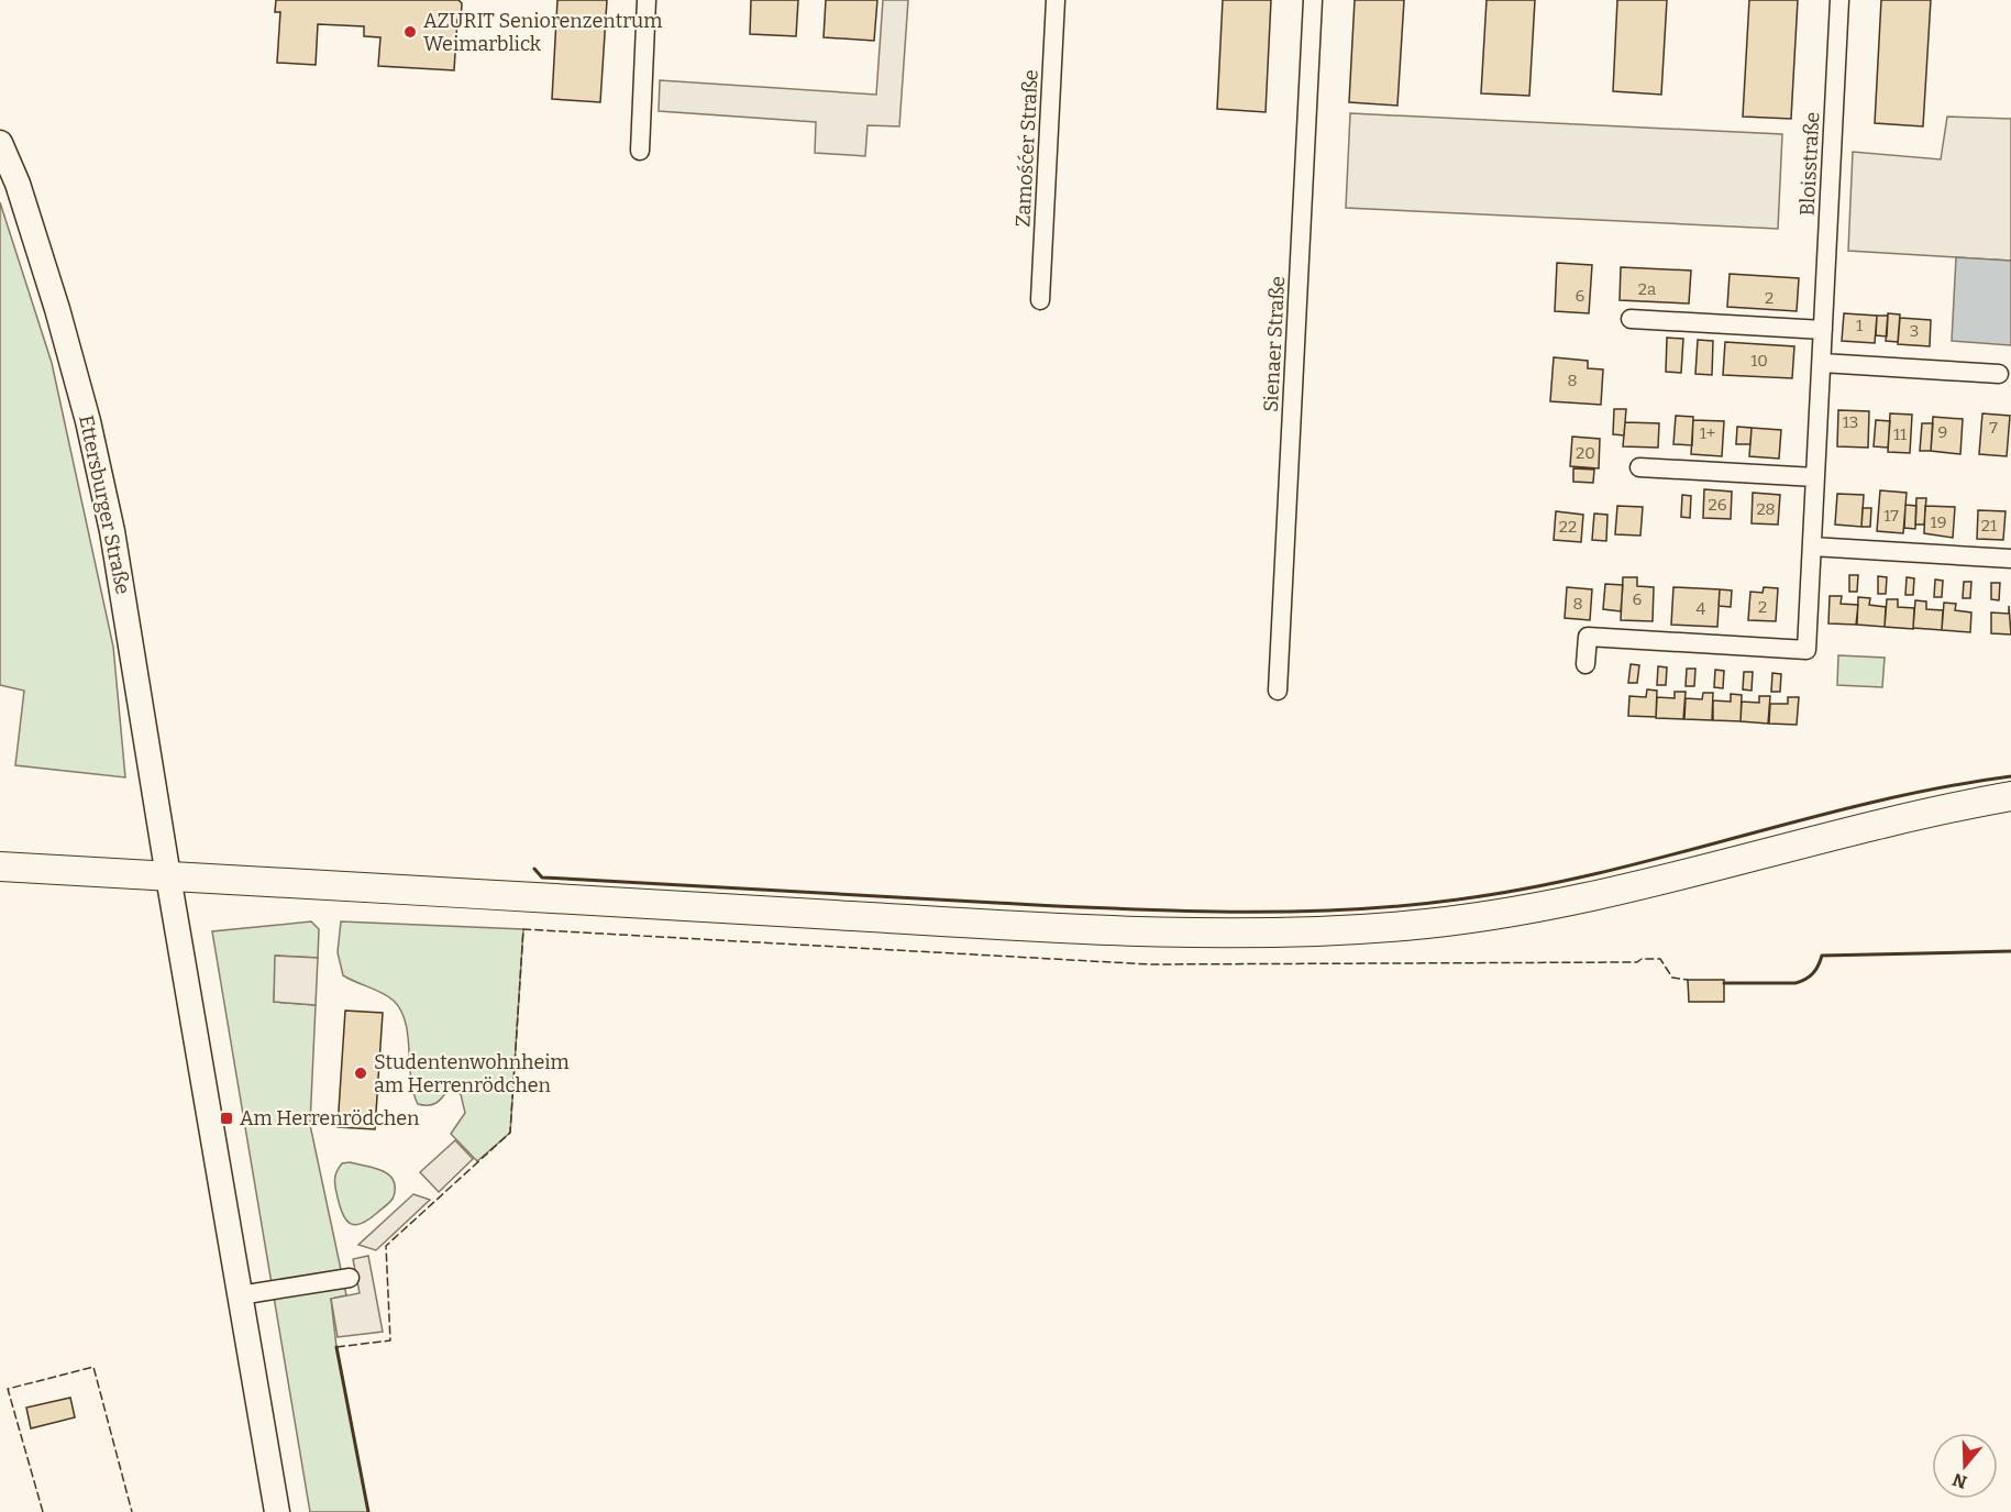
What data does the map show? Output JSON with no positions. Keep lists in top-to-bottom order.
{
  "streets": {
    "street": [
      "Zamośćer Straße",
      "Bloisstraße",
      "Sienaer Straße",
      "Ettersburger Straße"
    ]
  },
  "places": {
    "other": ["AZURIT Seniorenzentrum Weimarblick", "Studentenwohnheim am Herrenrödchen"],
    "transit": ["Am Herrenrödchen"]
  },
  "house_numbers": [
    "2a",
    "6",
    "2",
    "1",
    "3",
    "10",
    "8",
    "13",
    "7",
    "9",
    "1+",
    "11",
    "20",
    "26",
    "28",
    "17",
    "19",
    "21",
    "22",
    "6",
    "8",
    "2",
    "4"
  ],
  "north": "bottom"
}
